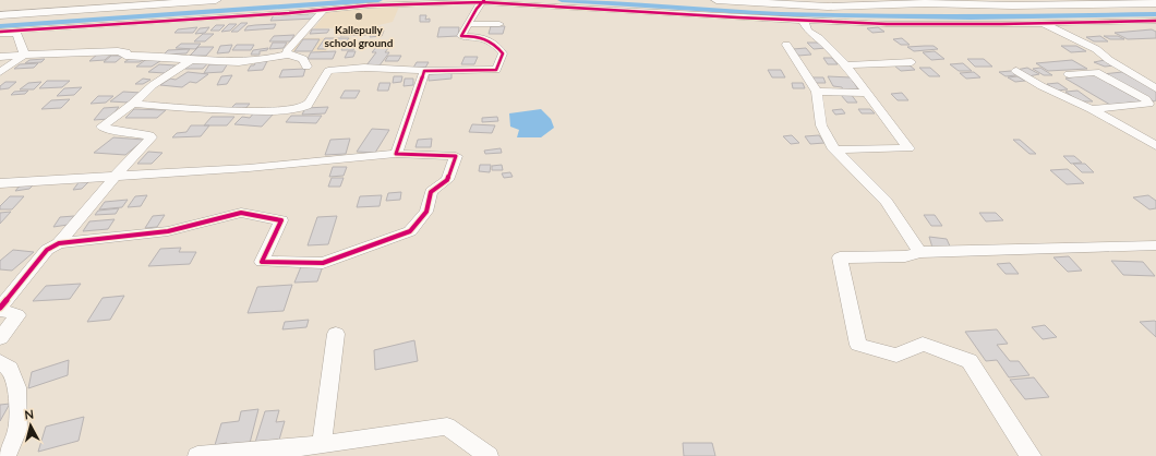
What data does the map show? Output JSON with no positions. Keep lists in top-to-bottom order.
{
  "places": ["Kallepully school ground"],
  "north": "top"
}
